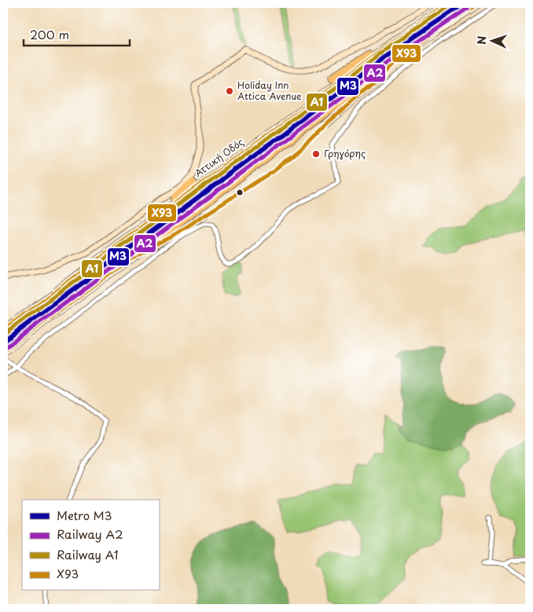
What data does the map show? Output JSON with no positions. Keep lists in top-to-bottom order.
{
  "streets": {
    "highway": ["Αττική Οδός"]
  },
  "places": ["Holiday Inn Attica Avenue", "Γρηγόρης"],
  "lines": [
    "metro line Μ3",
    "rail line A1",
    "transit line X93",
    "rail line A2"
  ],
  "legend": [
    "Metro Μ3",
    "Railway A2",
    "Railway A1",
    "X93"
  ],
  "scale_bar": "200 m",
  "north": "left"
}
